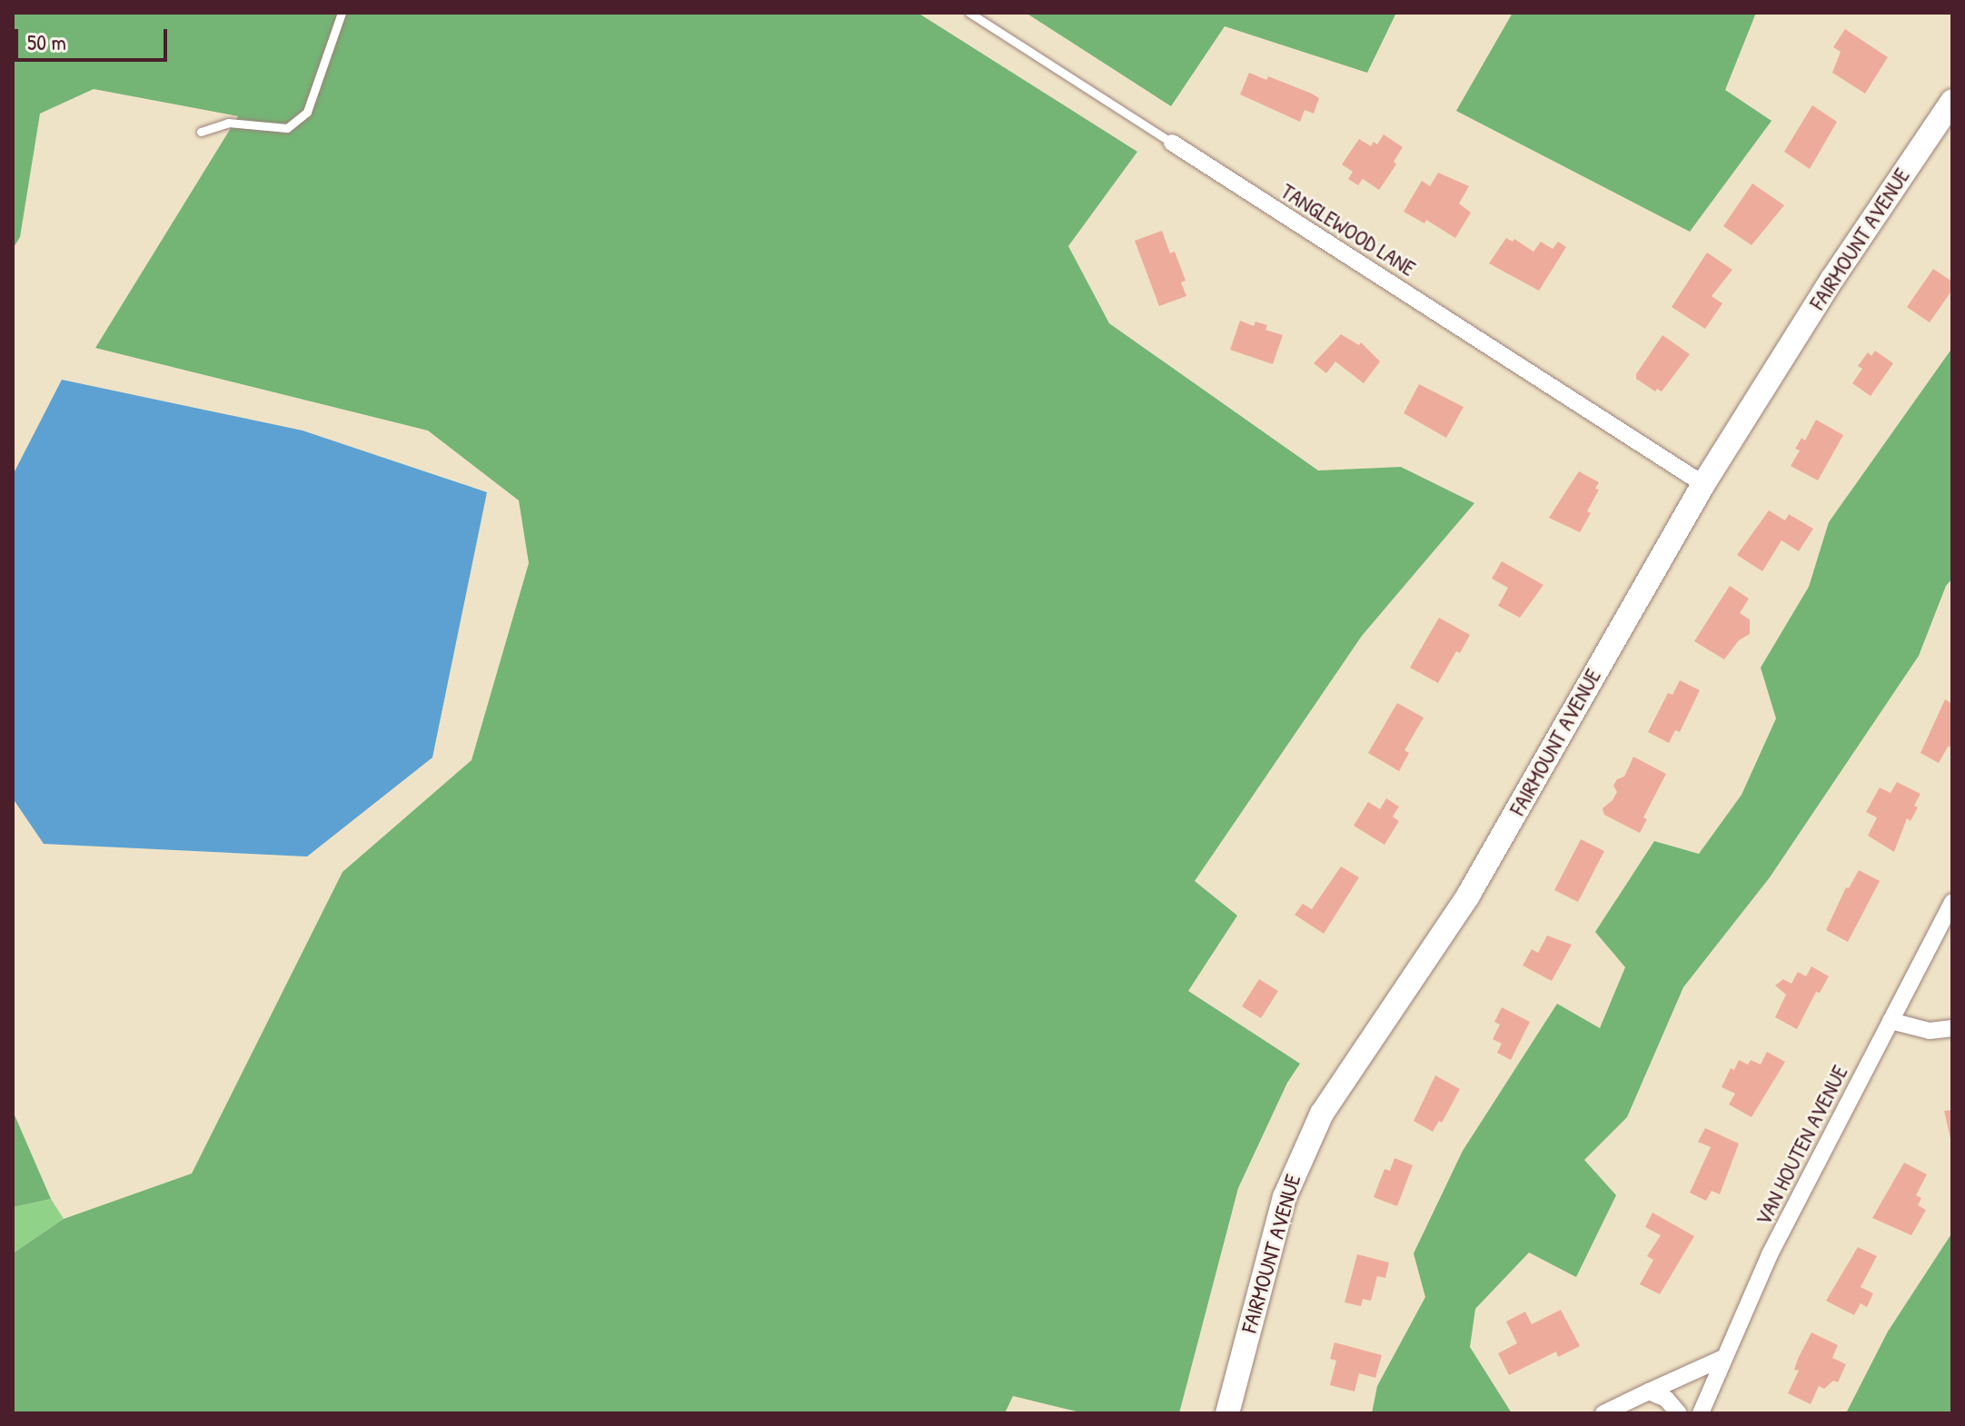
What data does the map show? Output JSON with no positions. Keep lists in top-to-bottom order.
{
  "streets": {
    "main road": ["FAIRMOUNT AVENUE"],
    "street": ["TANGLEWOOD LANE", "VAN HOUTEN AVENUE"]
  },
  "crossings": [
    ["TANGLEWOOD LANE", "FAIRMOUNT AVENUE"]
  ],
  "scale_bar": "50 m"
}
